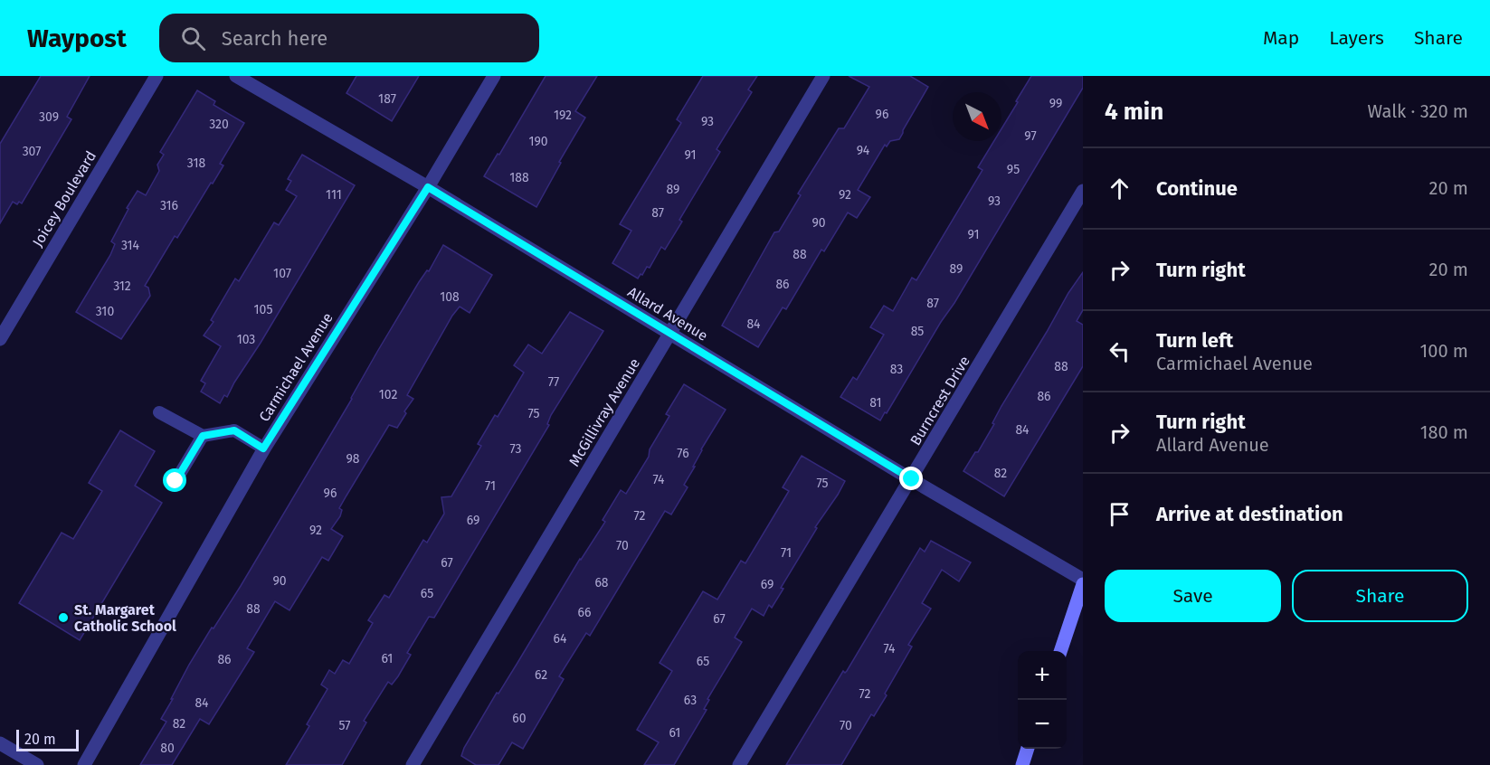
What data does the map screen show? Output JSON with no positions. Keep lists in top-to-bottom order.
{
  "streets": {
    "street": [
      "Joicey Boulevard",
      "Allard Avenue",
      "Carmichael Avenue",
      "Burncrest Drive",
      "McGillivray Avenue"
    ]
  },
  "crossings": [
    ["Allard Avenue", "Carmichael Avenue"],
    ["Allard Avenue", "Burncrest Drive"],
    ["Allard Avenue", "McGillivray Avenue"]
  ],
  "places": ["St. Margaret Catholic School"],
  "house_numbers": [
    "187",
    "99",
    "96",
    "192",
    "309",
    "93",
    "320",
    "97",
    "190",
    "94",
    "307",
    "91",
    "318",
    "95",
    "188",
    "89",
    "111",
    "92",
    "93",
    "316",
    "87",
    "90",
    "91",
    "314",
    "88",
    "89",
    "107",
    "86",
    "312",
    "108",
    "87",
    "105",
    "310",
    "84",
    "85",
    "103",
    "88",
    "83",
    "77",
    "102",
    "86",
    "81",
    "75",
    "84",
    "73",
    "76",
    "98",
    "82",
    "74",
    "75",
    "71",
    "96",
    "72",
    "69",
    "92",
    "70",
    "71",
    "67",
    "90",
    "68",
    "69",
    "65",
    "88",
    "66",
    "67",
    "64",
    "74",
    "61",
    "86",
    "65",
    "62",
    "72",
    "63",
    "84",
    "60",
    "82",
    "57",
    "70",
    "61",
    "80"
  ],
  "scale_bar": "20 m",
  "north": "bottom right",
  "page": {
    "header": "Waypost",
    "search": "Search here",
    "nav": ["Map", "Layers", "Share"],
    "heading": ["4 min", "Walk · 320 m"],
    "list": [
      ["Continue", "20 m"],
      ["Turn right", "20 m"],
      ["Turn left", "Carmichael Avenue", "100 m"],
      ["Turn right", "Allard Avenue", "180 m"],
      "Arrive at destination"
    ],
    "buttons": ["Save", "Share"],
    "map_buttons": ["+", "−"],
    "scale": "20 m"
  }
}
